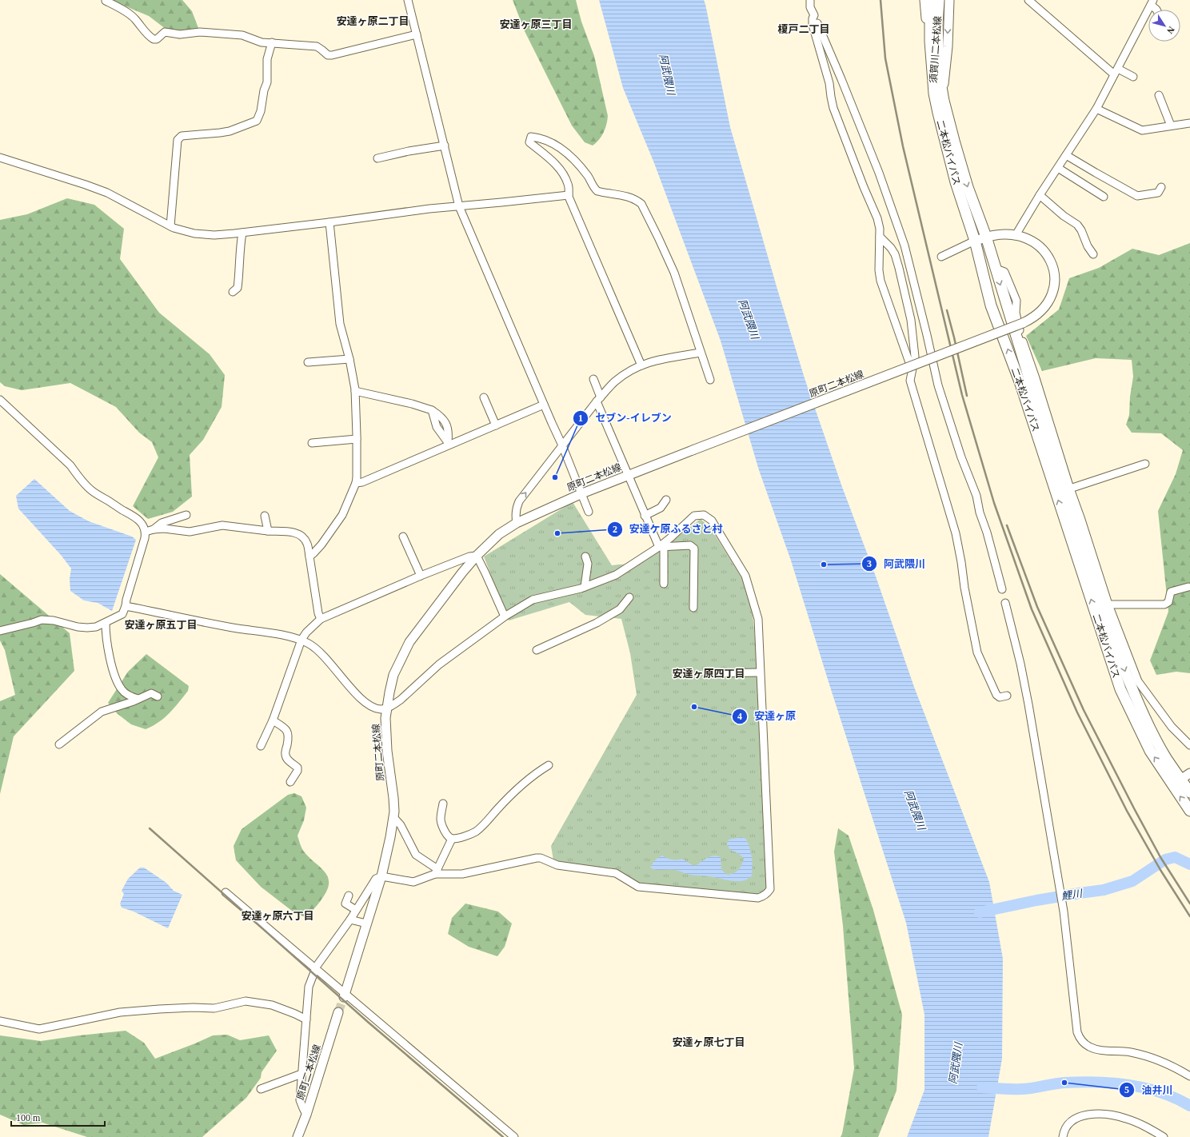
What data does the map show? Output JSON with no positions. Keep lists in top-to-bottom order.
{
  "streets": {
    "highway": ["二本松バイパス"],
    "main road": ["須賀川二本松線", "原町二本松線"]
  },
  "crossings": [
    ["須賀川二本松線", "二本松バイパス"],
    ["二本松バイパス", "原町二本松線"]
  ],
  "districts": [
    "安達ヶ原二丁目",
    "安達ヶ原三丁目",
    "榎戸二丁目",
    "安達ヶ原五丁目",
    "安達ヶ原四丁目",
    "安達ヶ原六丁目",
    "安達ヶ原七丁目"
  ],
  "water": ["阿武隈川", "鯉川"],
  "places": [
    "セブン-イレブン",
    "安達ケ原ふるさと村",
    "阿武隈川",
    "安達ヶ原",
    "油井川"
  ],
  "scale_bar": "100 m",
  "north": "bottom right"
}
